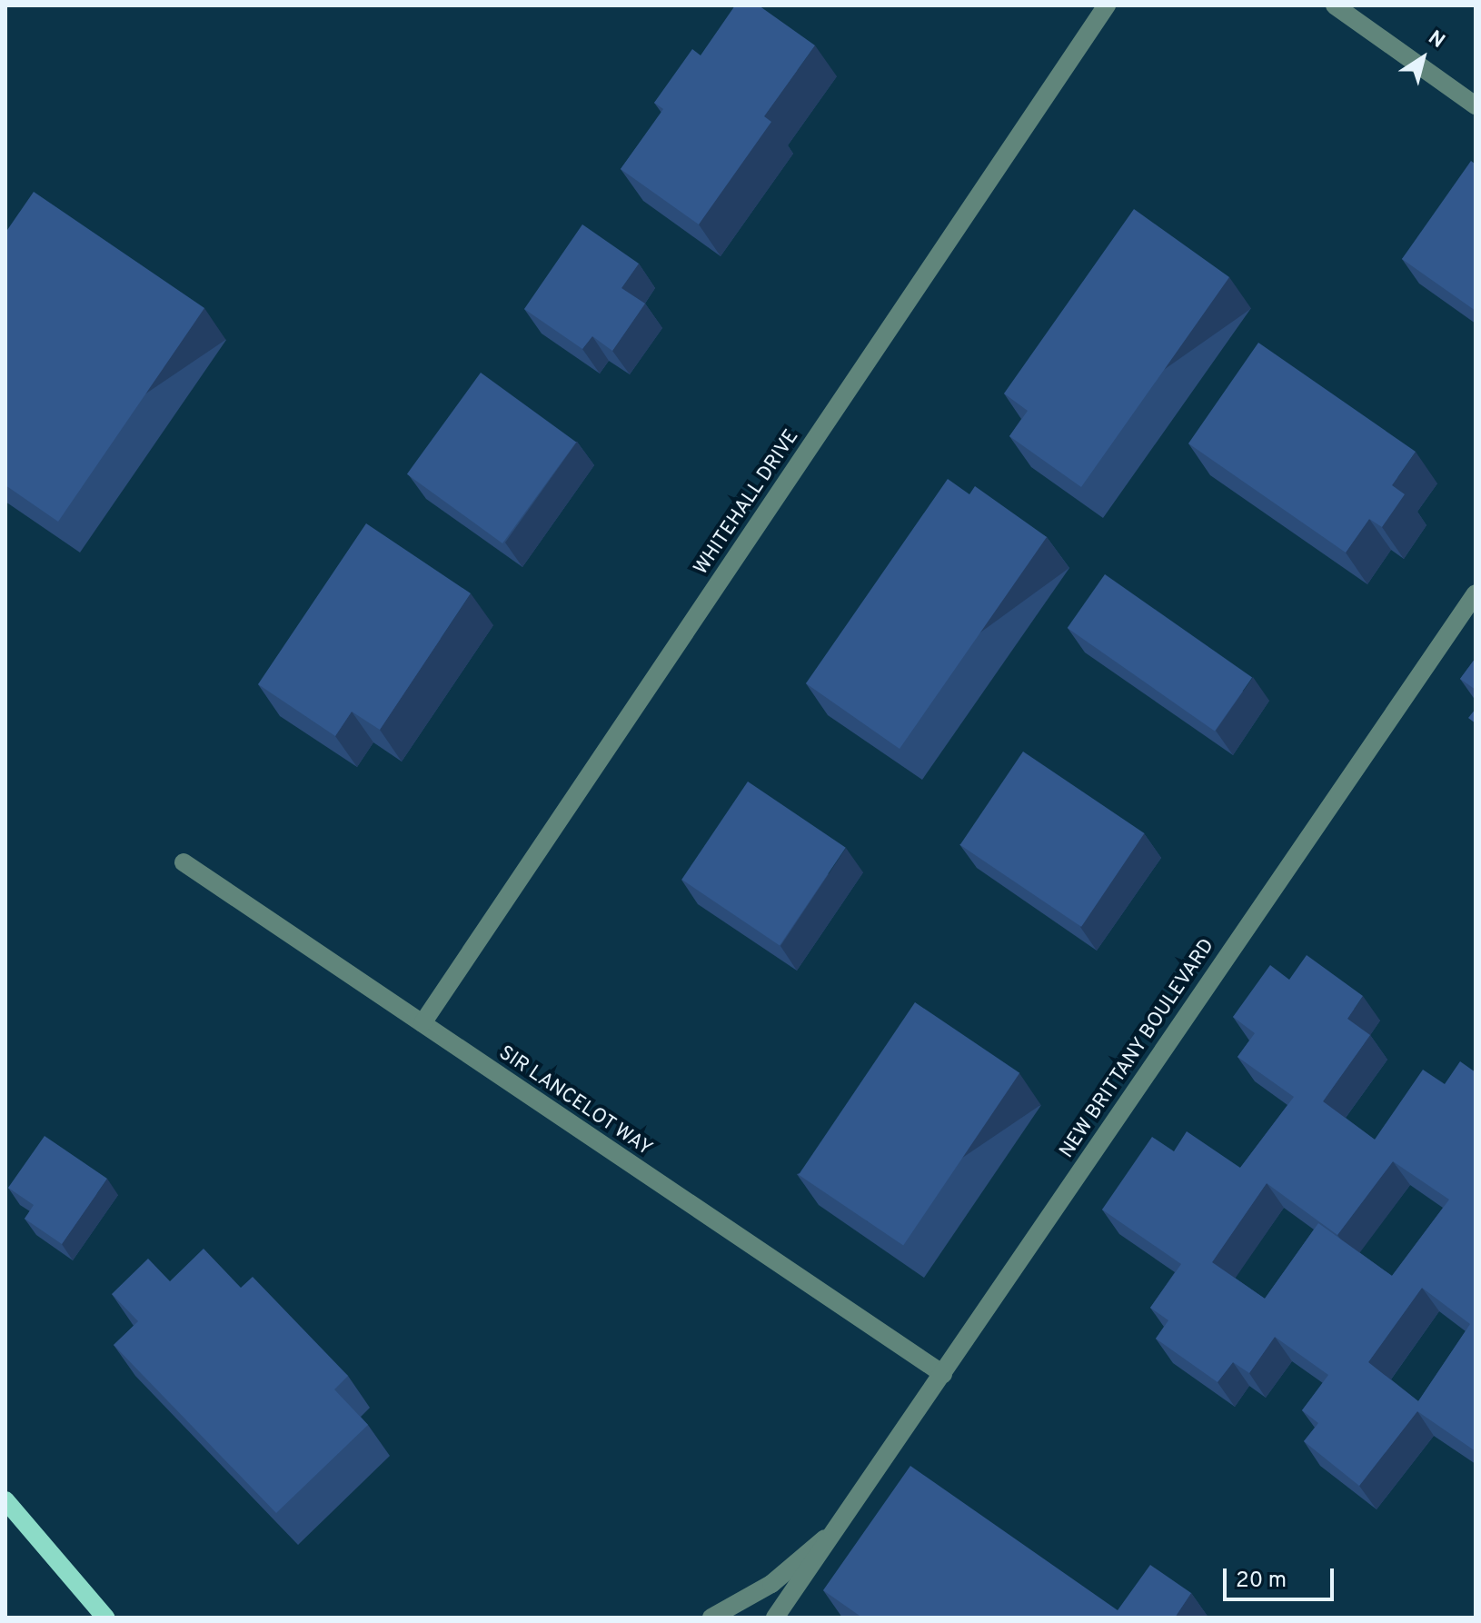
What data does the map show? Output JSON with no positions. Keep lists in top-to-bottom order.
{
  "streets": {
    "street": ["WHITEHALL DRIVE", "NEW BRITTANY BOULEVARD", "SIR LANCELOT WAY"]
  },
  "crossings": [
    ["WHITEHALL DRIVE", "SIR LANCELOT WAY"],
    ["NEW BRITTANY BOULEVARD", "SIR LANCELOT WAY"]
  ],
  "scale_bar": "20 m",
  "north": "top right"
}
